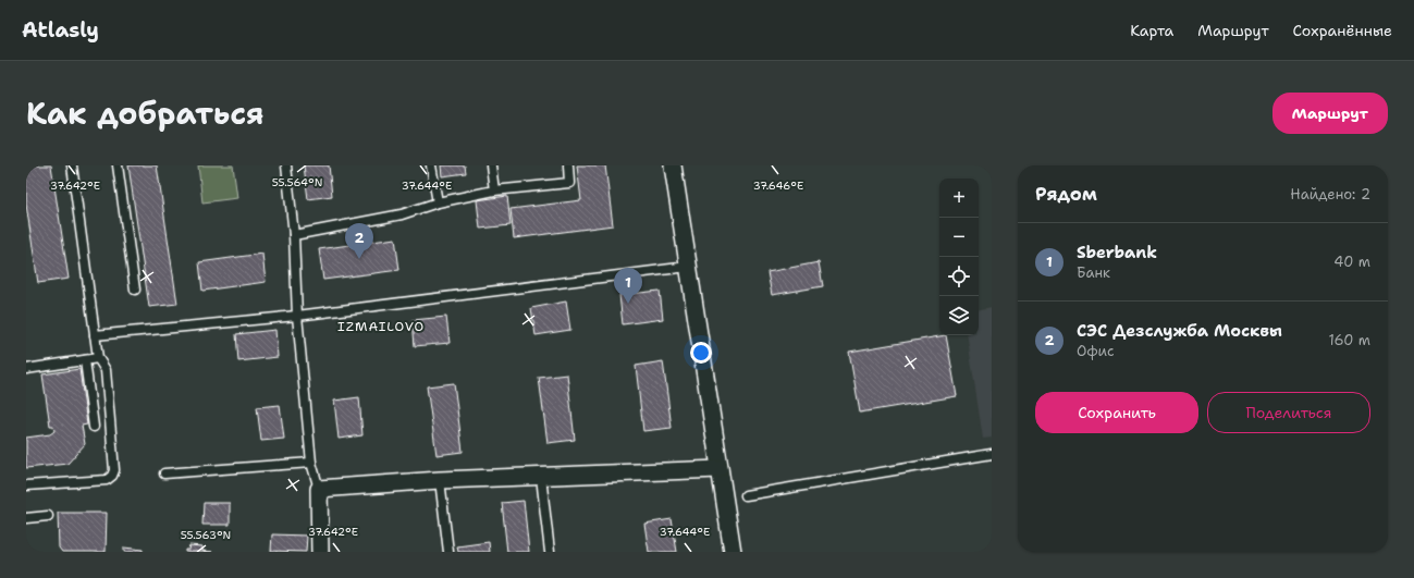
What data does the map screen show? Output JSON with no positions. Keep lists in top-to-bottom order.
{
  "districts": ["IZMAILOVO"],
  "page": {
    "header": "Atlasly",
    "nav": ["Карта", "Маршрут", "Сохранённые"],
    "title": "Как добраться",
    "buttons": [
      "Маршрут",
      ["Сохранить", "Поделиться"]
    ],
    "heading": ["Рядом", "Найдено: 2"],
    "map_buttons": ["+", "−"],
    "list": [
      {
        "mark": "1",
        "name": "Sberbank",
        "note": "Банк",
        "value": "40 m"
      },
      {
        "mark": "2",
        "name": "СЭС Дезслужба Москвы",
        "note": "Офис",
        "value": "160 m"
      }
    ],
    "pins": ["2", "1"]
  },
  "coordinates": [
    "55.564°N",
    "37.642°E",
    "37.644°E",
    "37.646°E",
    "55.563°N"
  ]
}
